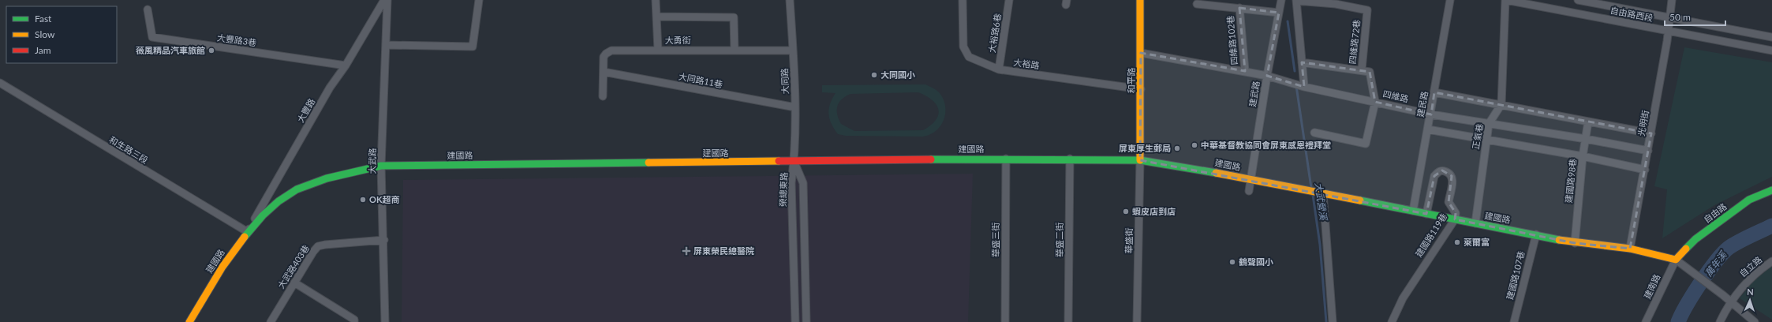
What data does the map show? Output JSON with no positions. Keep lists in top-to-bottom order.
{
  "streets": {
    "main road": ["和平路", "建國路", "自由路"],
    "street": [
      "自由路西段",
      "大裕路6巷",
      "大豐路3巷",
      "大勇街",
      "四維路102巷",
      "四維路72巷",
      "大裕路",
      "大同路11巷",
      "大同路",
      "建武路",
      "四維路",
      "建民路",
      "大豐路",
      "光明街",
      "正氣巷",
      "和生路三段",
      "大武路",
      "建國路98巷",
      "榮總東路",
      "建國路119巷",
      "華盛三街",
      "華盛二街",
      "華盛街",
      "大武路403巷",
      "自立路",
      "建國路107巷",
      "建南路"
    ]
  },
  "crossings": [
    ["自由路西段", "光明街"],
    ["大裕路6巷", "大裕路"],
    ["大豐路3巷", "大豐路"],
    ["大勇街", "大同路11巷"],
    ["大勇街", "大同路"],
    ["四維路102巷", "四維路"],
    ["四維路72巷", "四維路"],
    ["大裕路", "和平路"],
    ["大同路11巷", "大同路"],
    ["和平路", "四維路"],
    ["和平路", "建國路"],
    ["和平路", "華盛街"],
    ["大同路", "建國路"],
    ["大同路", "榮總東路"],
    ["建武路", "四維路"],
    ["建武路", "建國路"],
    ["四維路", "建民路"],
    ["四維路", "光明街"],
    ["四維路", "正氣巷"],
    ["四維路", "建國路98巷"],
    ["建民路", "建國路"],
    ["大豐路", "建國路"],
    ["大豐路", "和生路三段"],
    ["光明街", "建國路"],
    ["正氣巷", "建國路"],
    ["建國路", "和生路三段"],
    ["建國路", "大武路"],
    ["建國路", "建國路98巷"],
    ["建國路", "榮總東路"],
    ["建國路", "自由路"],
    ["建國路", "建國路119巷"],
    ["建國路", "華盛三街"],
    ["建國路", "華盛二街"],
    ["建國路", "華盛街"],
    ["建國路", "建國路107巷"],
    ["建國路", "建南路"],
    ["大武路", "大武路403巷"],
    ["自由路", "建南路"]
  ],
  "water": ["大武營溪", "萬年溪"],
  "places": {
    "other": [
      "薇風精品汽車旅館",
      "大同國小",
      "中華基督教協同會屏東感恩禮拜堂",
      "屏東厚生郵局",
      "OK超商",
      "蝦皮店到店",
      "萊爾富",
      "鶴聲國小"
    ],
    "health": ["屏東榮民總醫院"]
  },
  "legend": ["Fast", "Slow", "Jam"],
  "scale_bar": "50 m",
  "north": "top"
}
